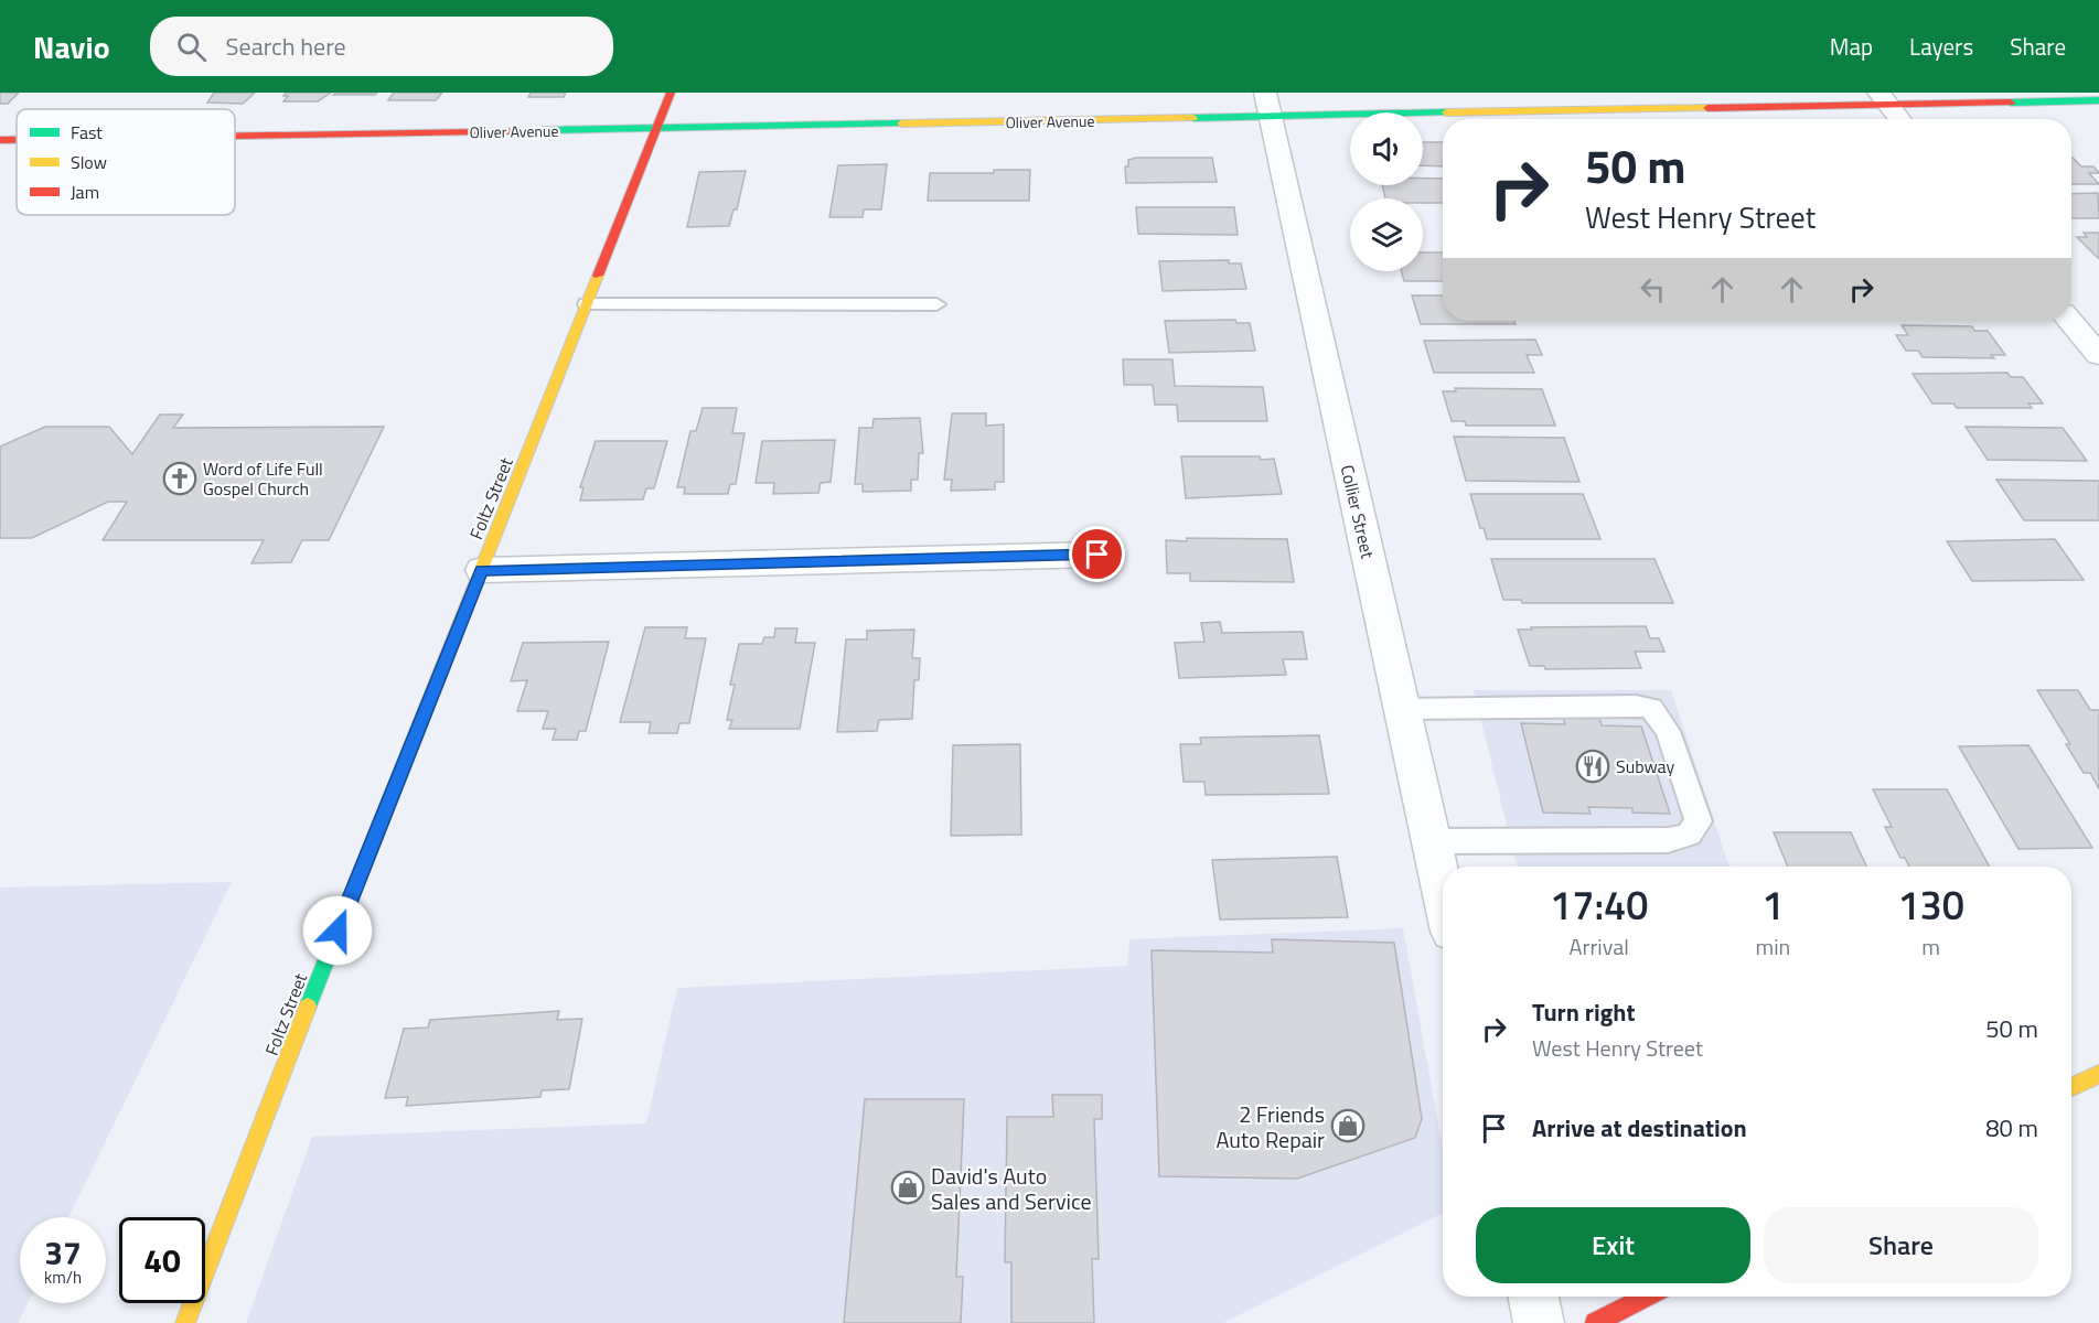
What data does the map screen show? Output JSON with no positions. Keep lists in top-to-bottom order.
{
  "streets": {
    "street": ["Oliver Avenue", "Foltz Street", "Collier Street"]
  },
  "crossings": [
    ["Oliver Avenue", "Foltz Street"],
    ["Oliver Avenue", "Collier Street"]
  ],
  "places": {
    "church": ["Word of Life Full Gospel Church"],
    "restaurant": ["Subway"],
    "shop": ["2 Friends Auto Repair", "David's Auto Sales and Service"]
  },
  "legend": ["Fast", "Slow", "Jam"],
  "page": {
    "header": "Navio",
    "search": "Search here",
    "nav": ["Map", "Layers", "Share"],
    "turn": ["50 m", "West Henry Street"],
    "eta": [
      "17:40",
      "Arrival",
      "1",
      "min",
      "130",
      "m"
    ],
    "list": [
      {
        "name": "Turn right",
        "note": "West Henry Street",
        "value": "50 m"
      },
      {
        "name": "Arrive at destination",
        "value": "80 m"
      }
    ],
    "buttons": ["Exit", "Share"],
    "speed": "37 km/h",
    "limit": "40"
  }
}
